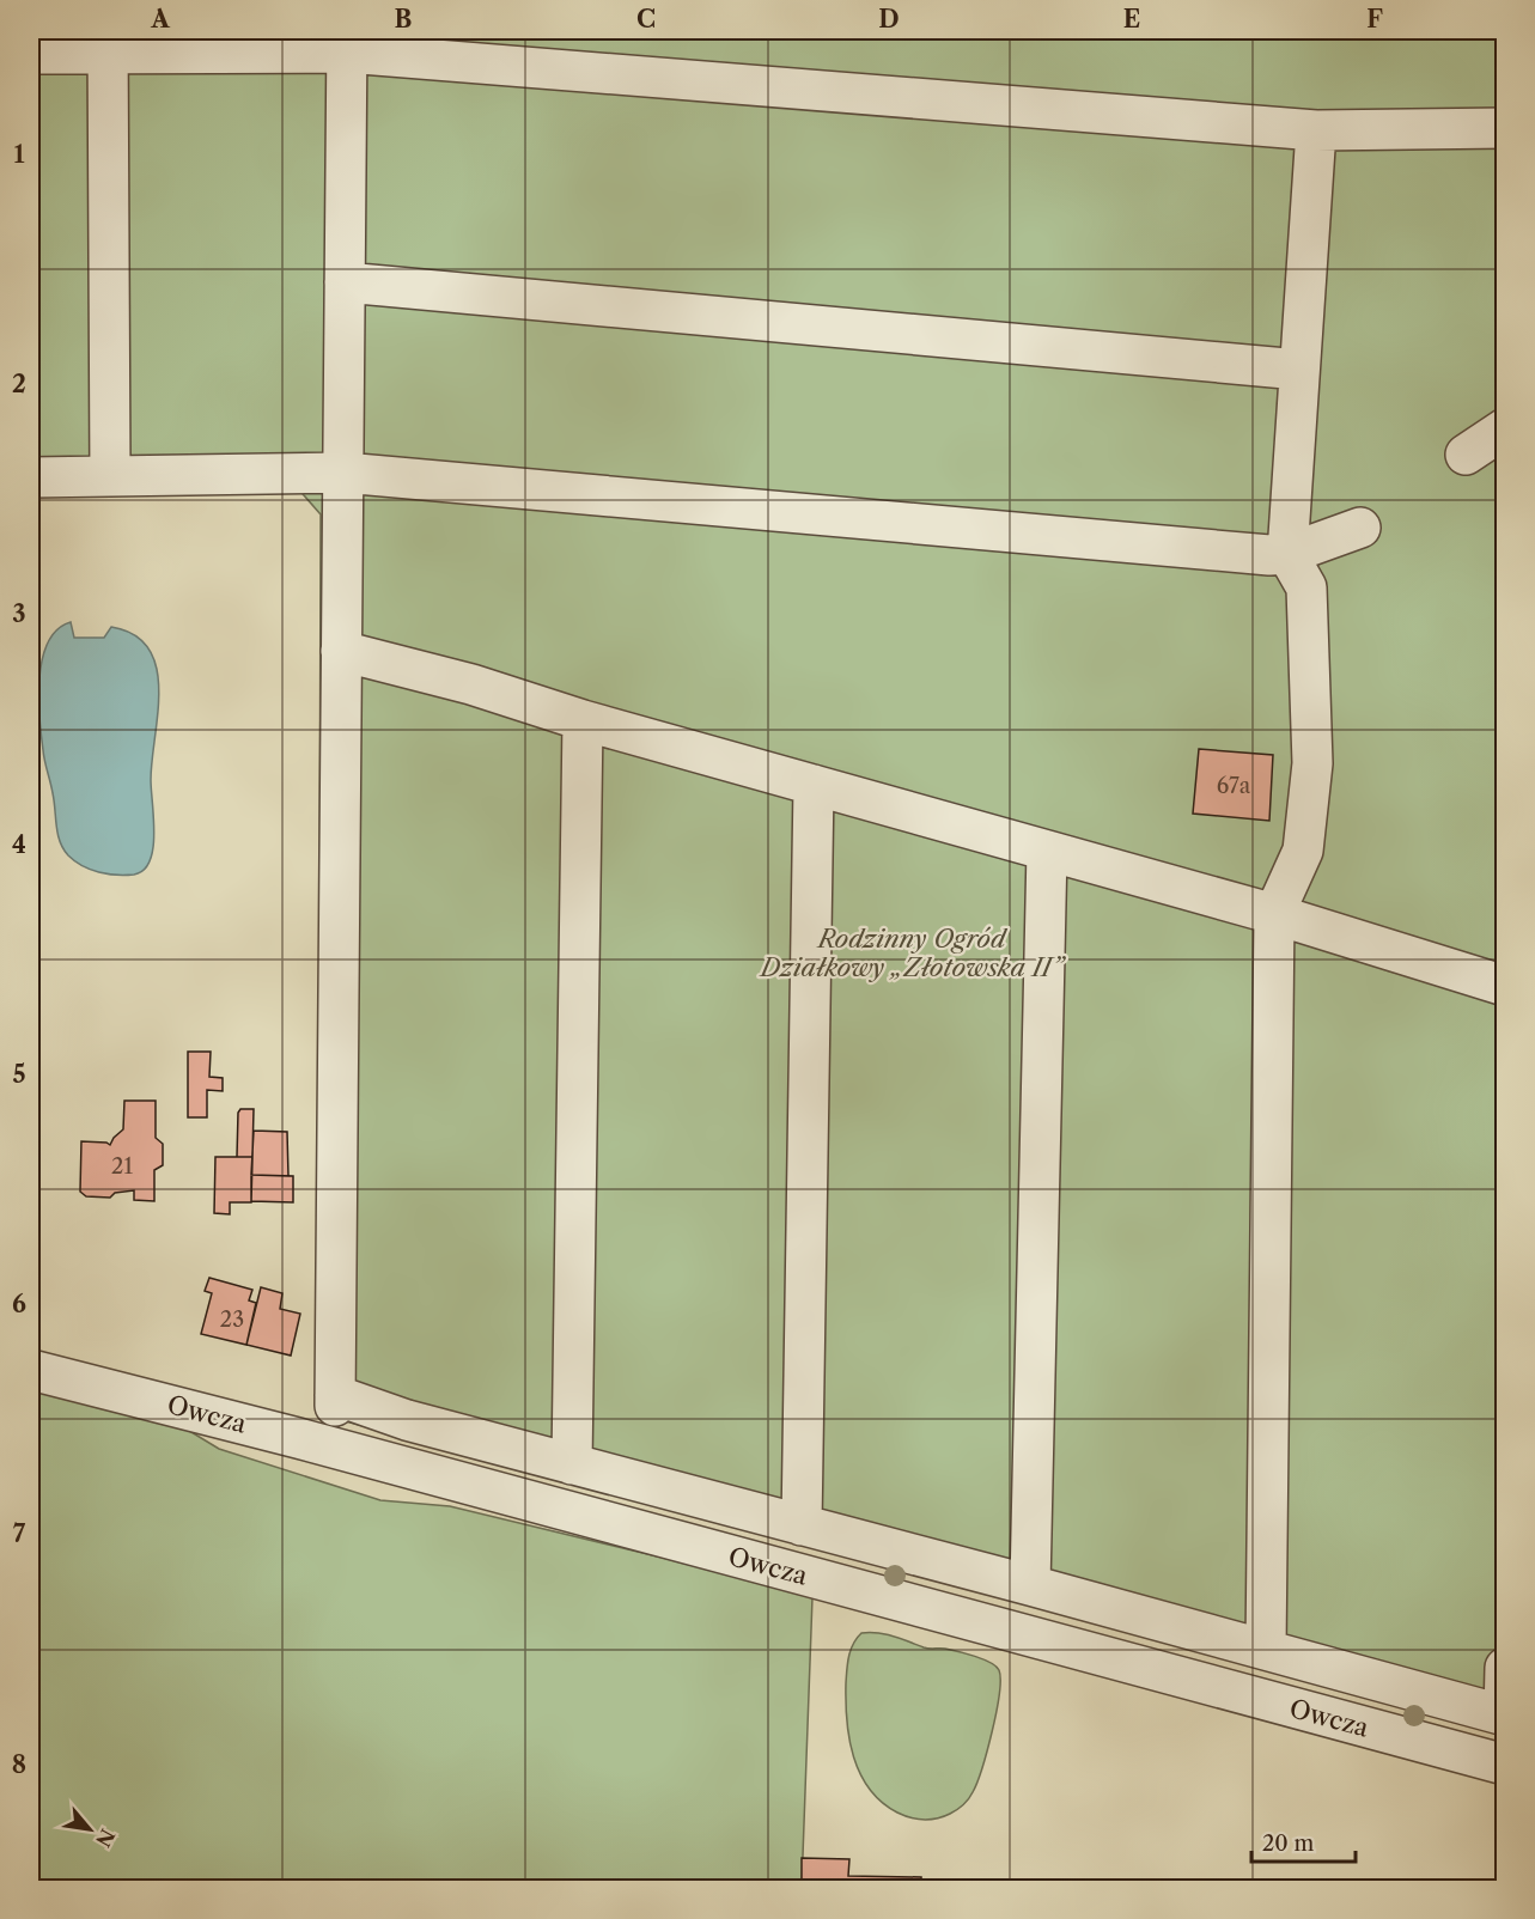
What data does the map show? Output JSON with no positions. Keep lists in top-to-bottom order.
{
  "streets": {
    "street": ["Owcza"]
  },
  "parks": ["Rodzinny Ogród Działkowy „Złotowska II”"],
  "house_numbers": ["67a", "21", "23"],
  "scale_bar": "20 m",
  "north": "bottom right",
  "grid": {
    "columns": [
      "A",
      "B",
      "C",
      "D",
      "E",
      "F"
    ],
    "rows": [
      "1",
      "2",
      "3",
      "4",
      "5",
      "6",
      "7",
      "8"
    ]
  }
}
